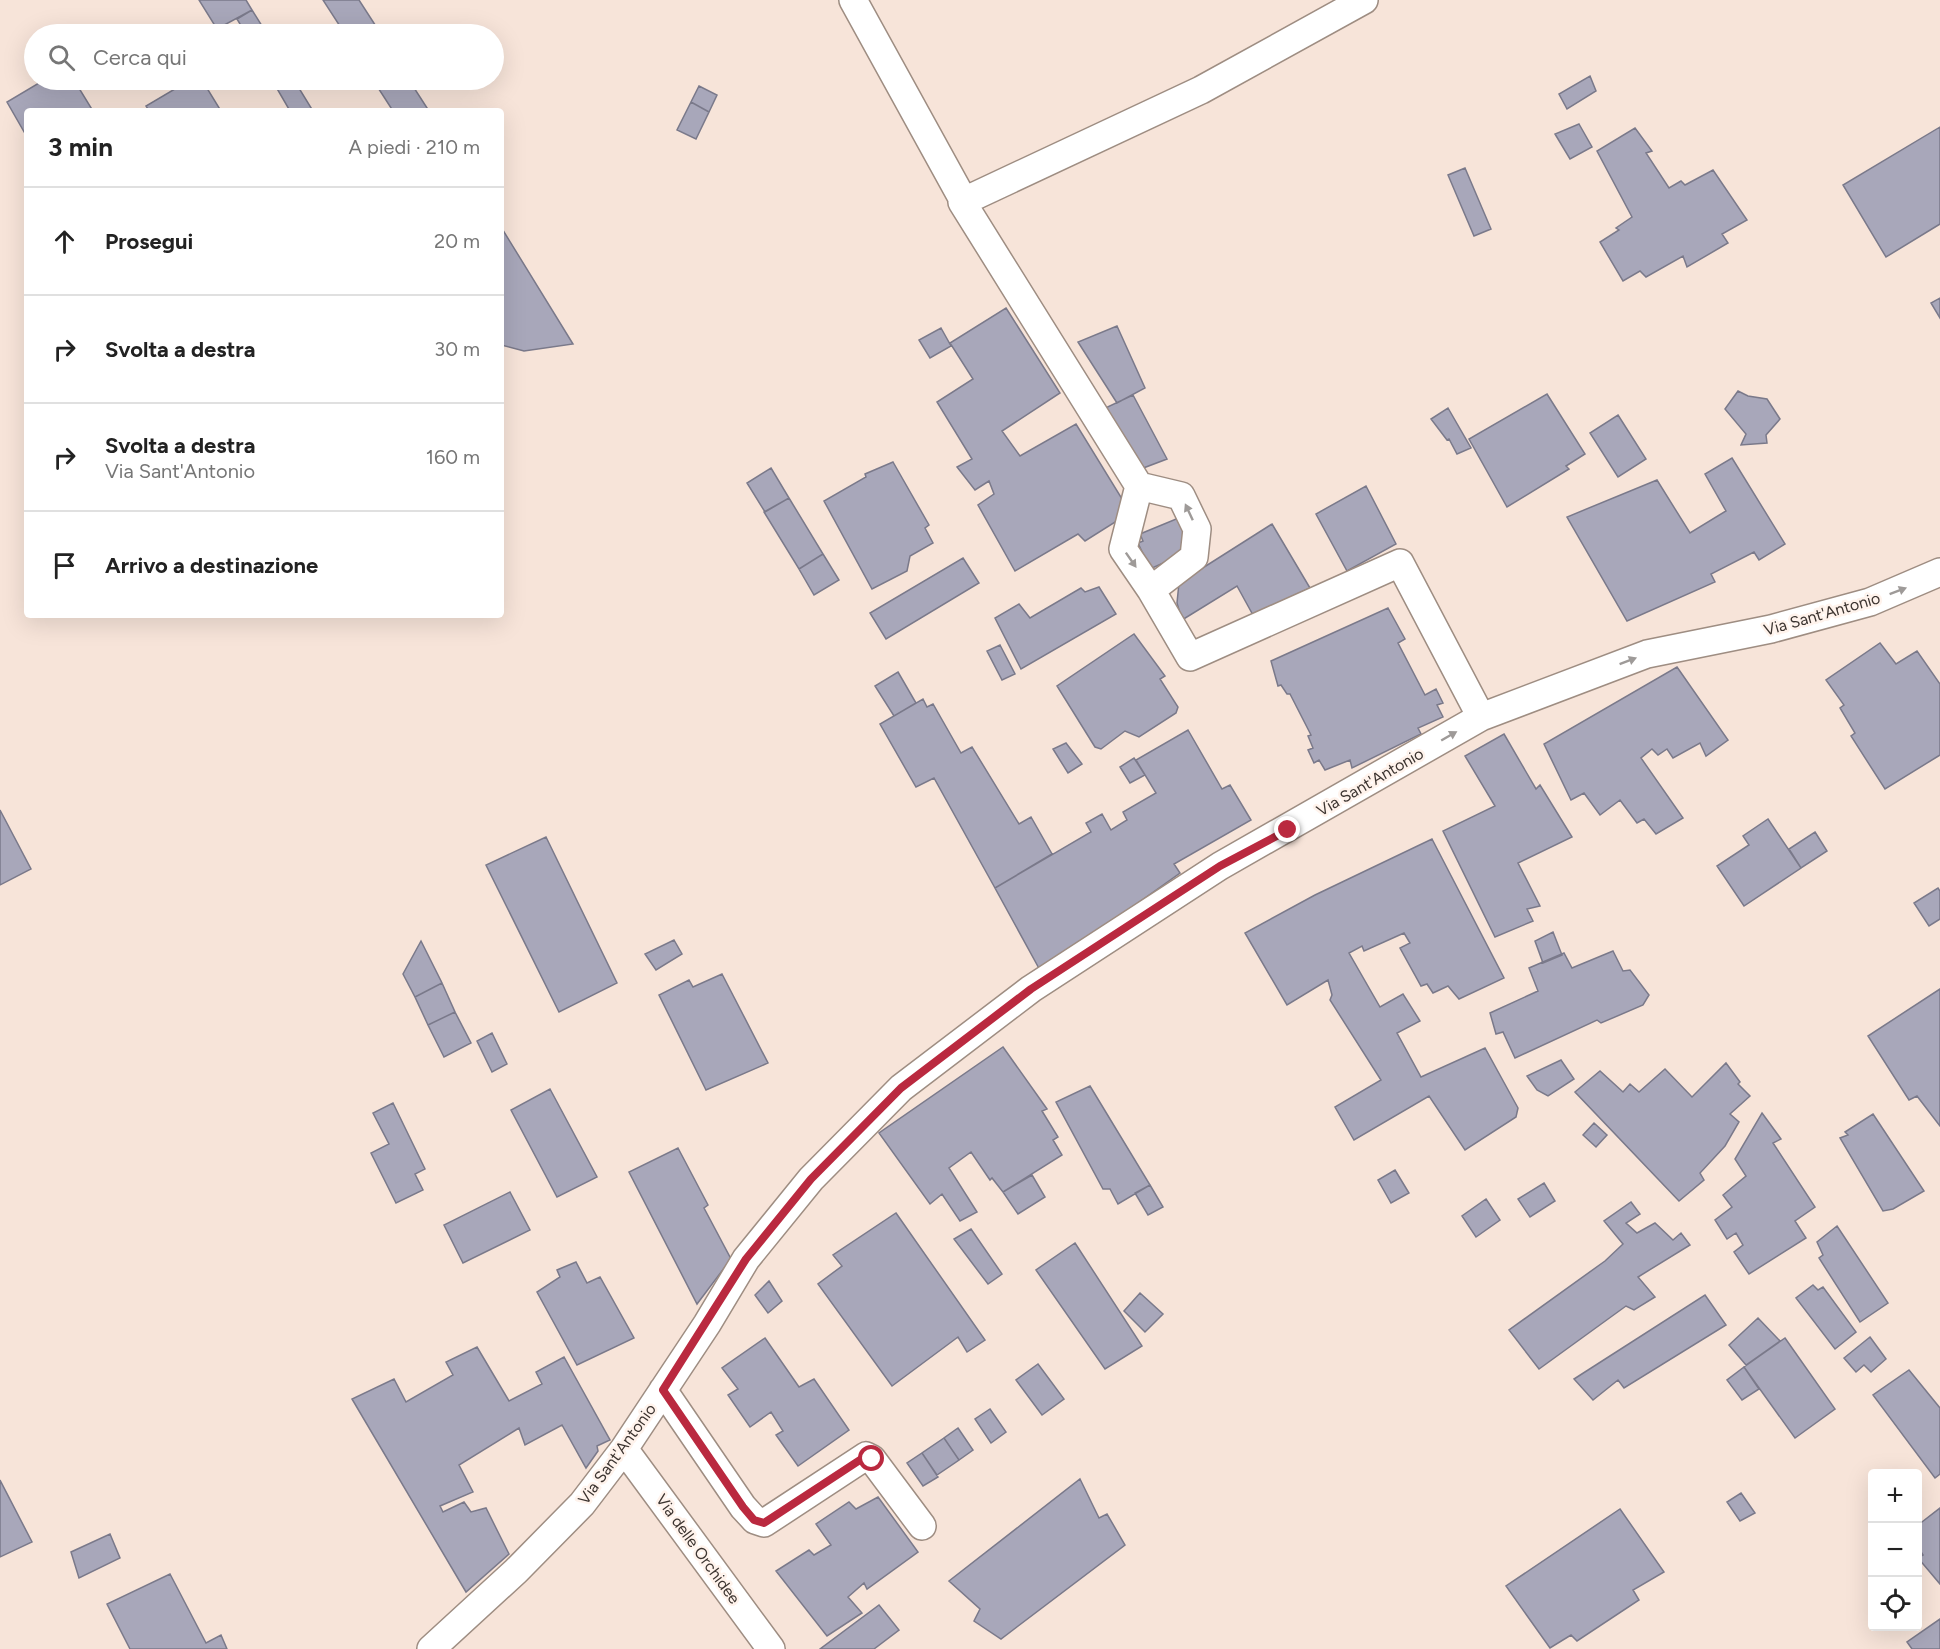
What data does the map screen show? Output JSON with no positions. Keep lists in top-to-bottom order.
{
  "streets": {
    "street": ["Via Sant'Antonio", "Via delle Orchidee"]
  },
  "crossings": [
    ["Via Sant'Antonio", "Via delle Orchidee"]
  ],
  "one_way": ["Via Sant'Antonio"],
  "page": {
    "search": "Cerca qui",
    "heading": ["3 min", "A piedi · 210 m"],
    "list": [
      ["Prosegui", "20 m"],
      ["Svolta a destra", "30 m"],
      ["Svolta a destra", "Via Sant'Antonio", "160 m"],
      "Arrivo a destinazione"
    ],
    "map_buttons": ["+", "−"]
  }
}
